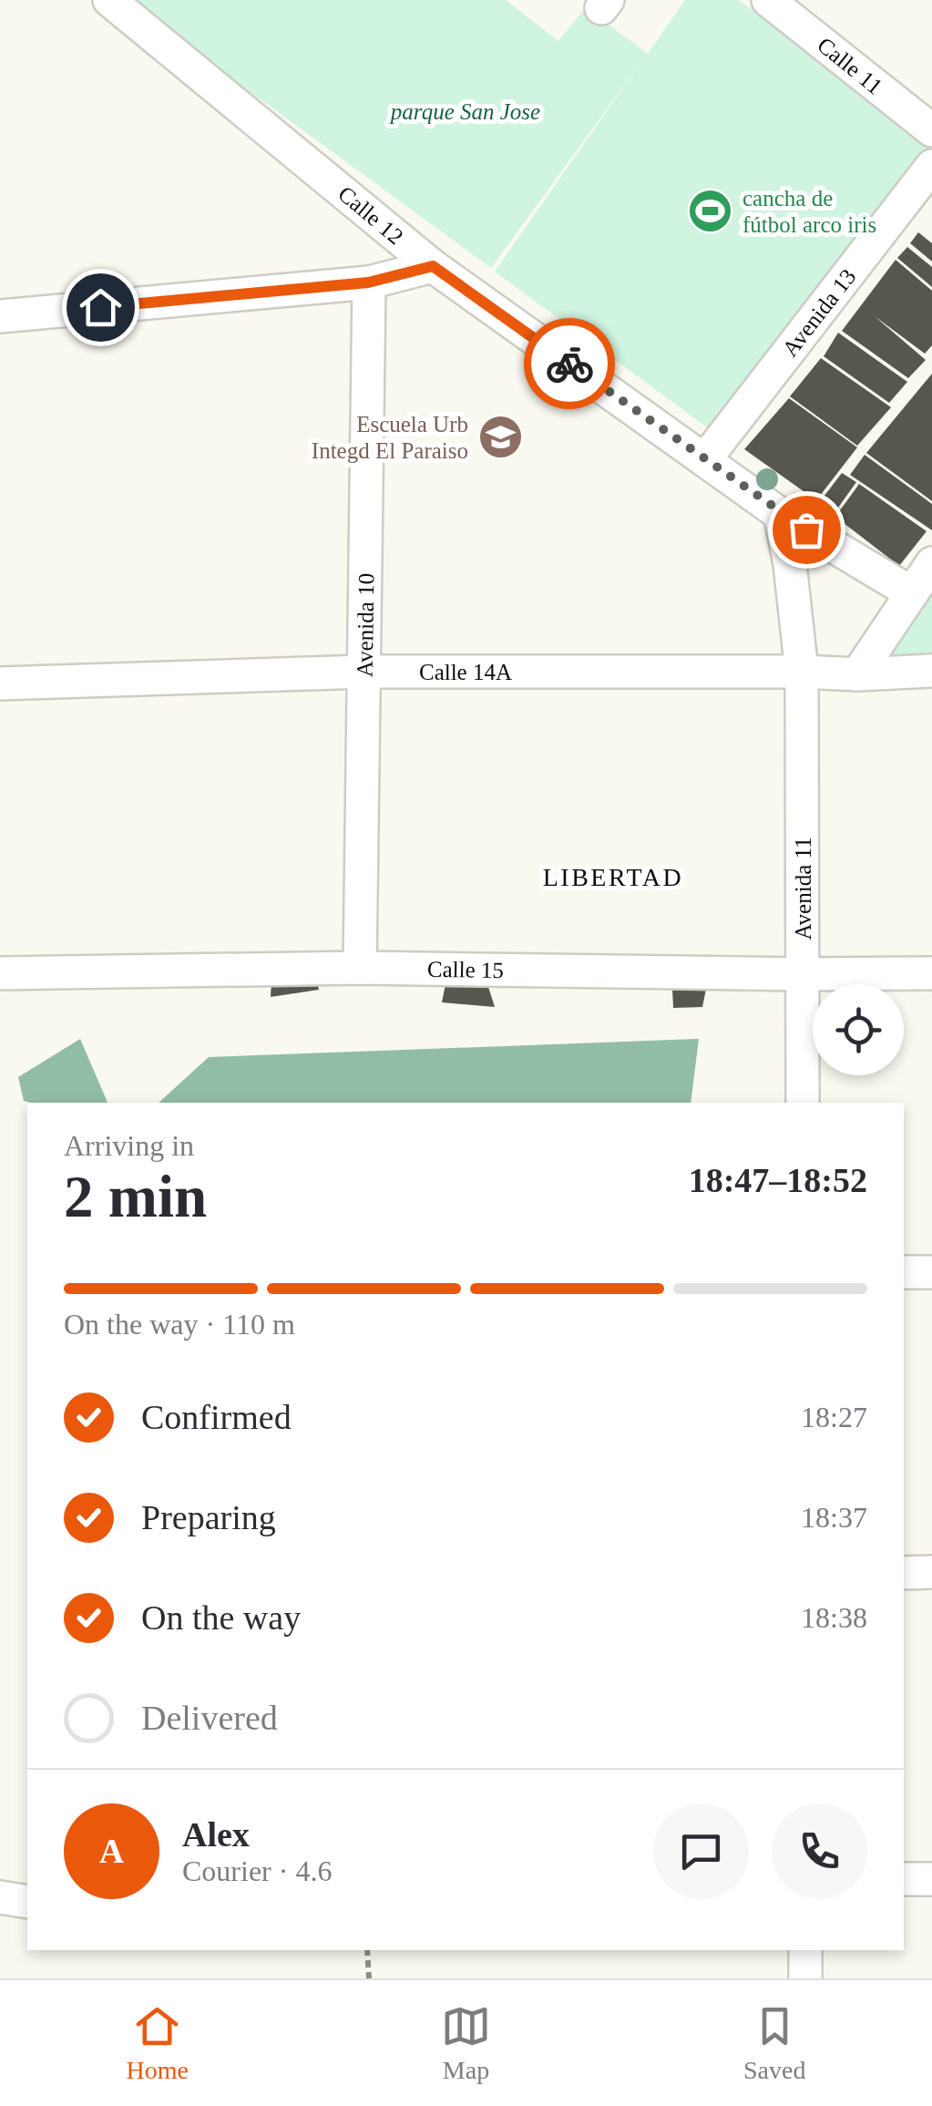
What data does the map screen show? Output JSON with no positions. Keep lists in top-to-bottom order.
{
  "streets": {
    "street": [
      "Calle 11",
      "Calle 12",
      "Avenida 13",
      "Avenida 10",
      "Calle 14A",
      "Avenida 11",
      "Calle 15"
    ]
  },
  "crossings": [
    ["Calle 12", "Avenida 13"],
    ["Avenida 10", "Calle 14A"],
    ["Avenida 10", "Calle 15"],
    ["Calle 14A", "Avenida 11"],
    ["Avenida 11", "Calle 15"]
  ],
  "districts": ["LIBERTAD"],
  "parks": ["parque San Jose"],
  "places": {
    "sports": ["cancha de fútbol arco iris"],
    "school or university": ["Escuela Urb Integd El Paraiso"]
  },
  "page": {
    "heading": ["2 min", "Arriving in", "18:47–18:52"],
    "panel": ["Alex", "Courier · 4.6"],
    "bar": "On the way · 110 m",
    "list": [
      ["Confirmed", "18:27"],
      ["Preparing", "18:37"],
      ["On the way", "18:38"],
      "Delivered"
    ],
    "round": "A",
    "tabs": ["Home", "Map", "Saved"]
  }
}
